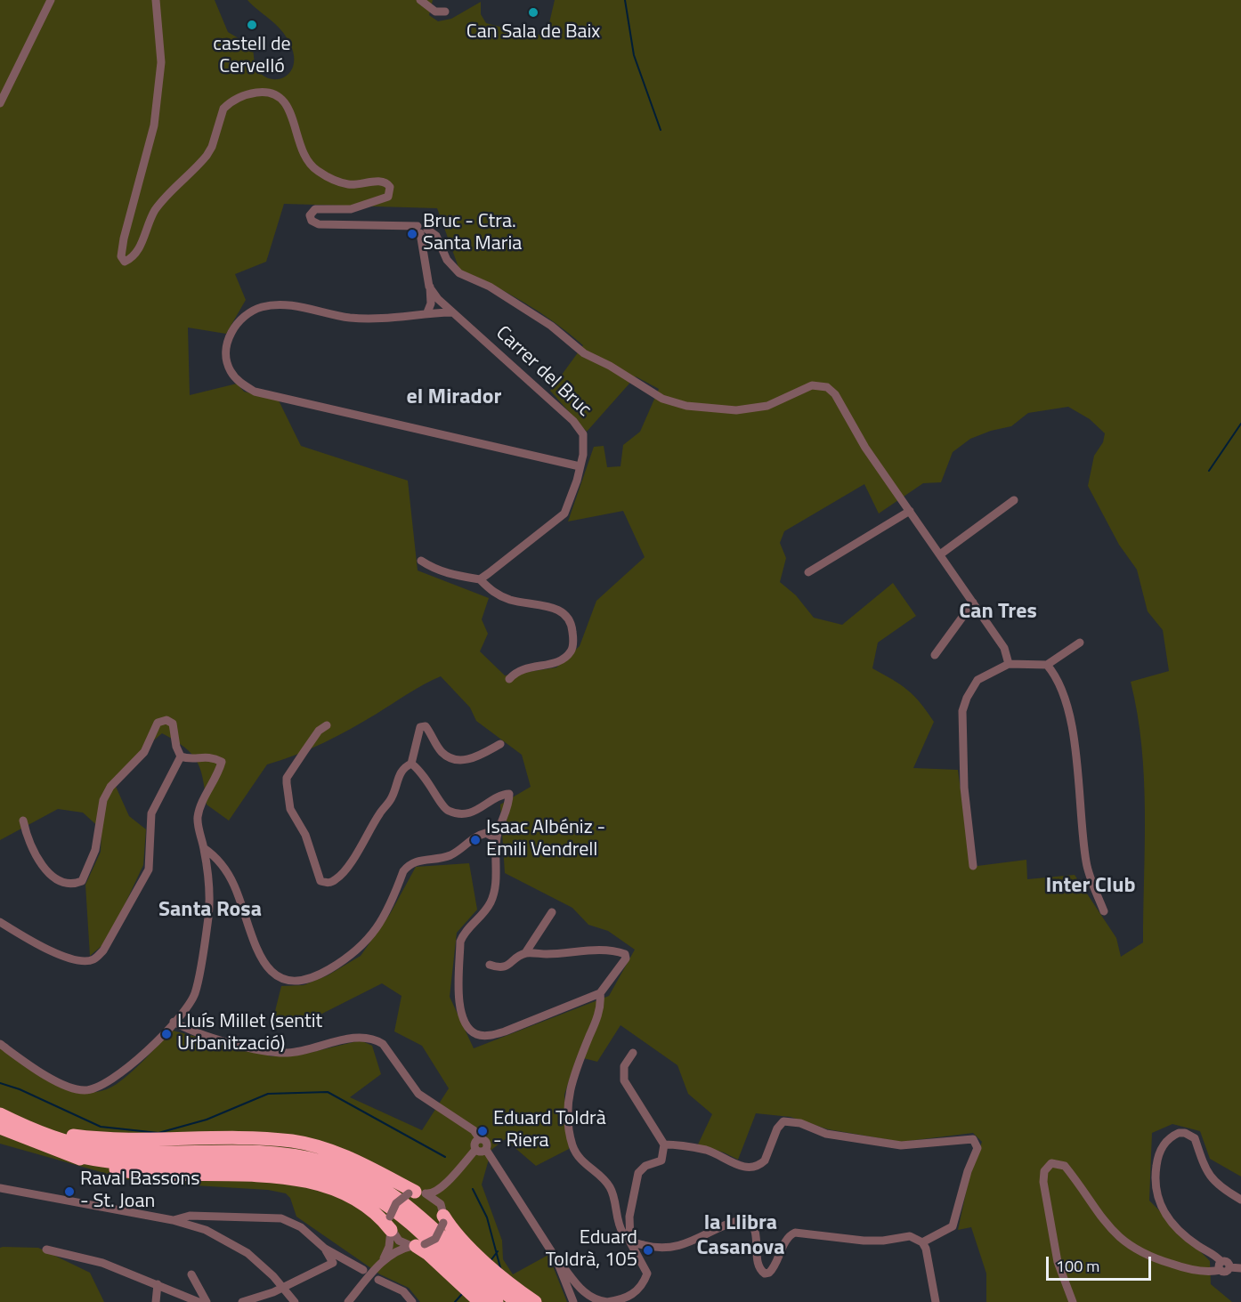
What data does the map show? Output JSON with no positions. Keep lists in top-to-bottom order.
{
  "streets": {
    "street": ["Carrer del Bruc"]
  },
  "districts": [
    "el Mirador",
    "Can Tres",
    "Inter Club",
    "Santa Rosa",
    "la Llibra Casanova"
  ],
  "places": [
    "Can Sala de Baix",
    "castell de Cervelló",
    "Bruc - Ctra. Santa Maria",
    "Isaac Albéniz - Emili Vendrell",
    "Lluís Millet (sentit Urbanització)",
    "Eduard Toldrà - Riera",
    "Raval Bassons - St. Joan",
    "Eduard Toldrà, 105"
  ],
  "scale_bar": "100 m"
}
